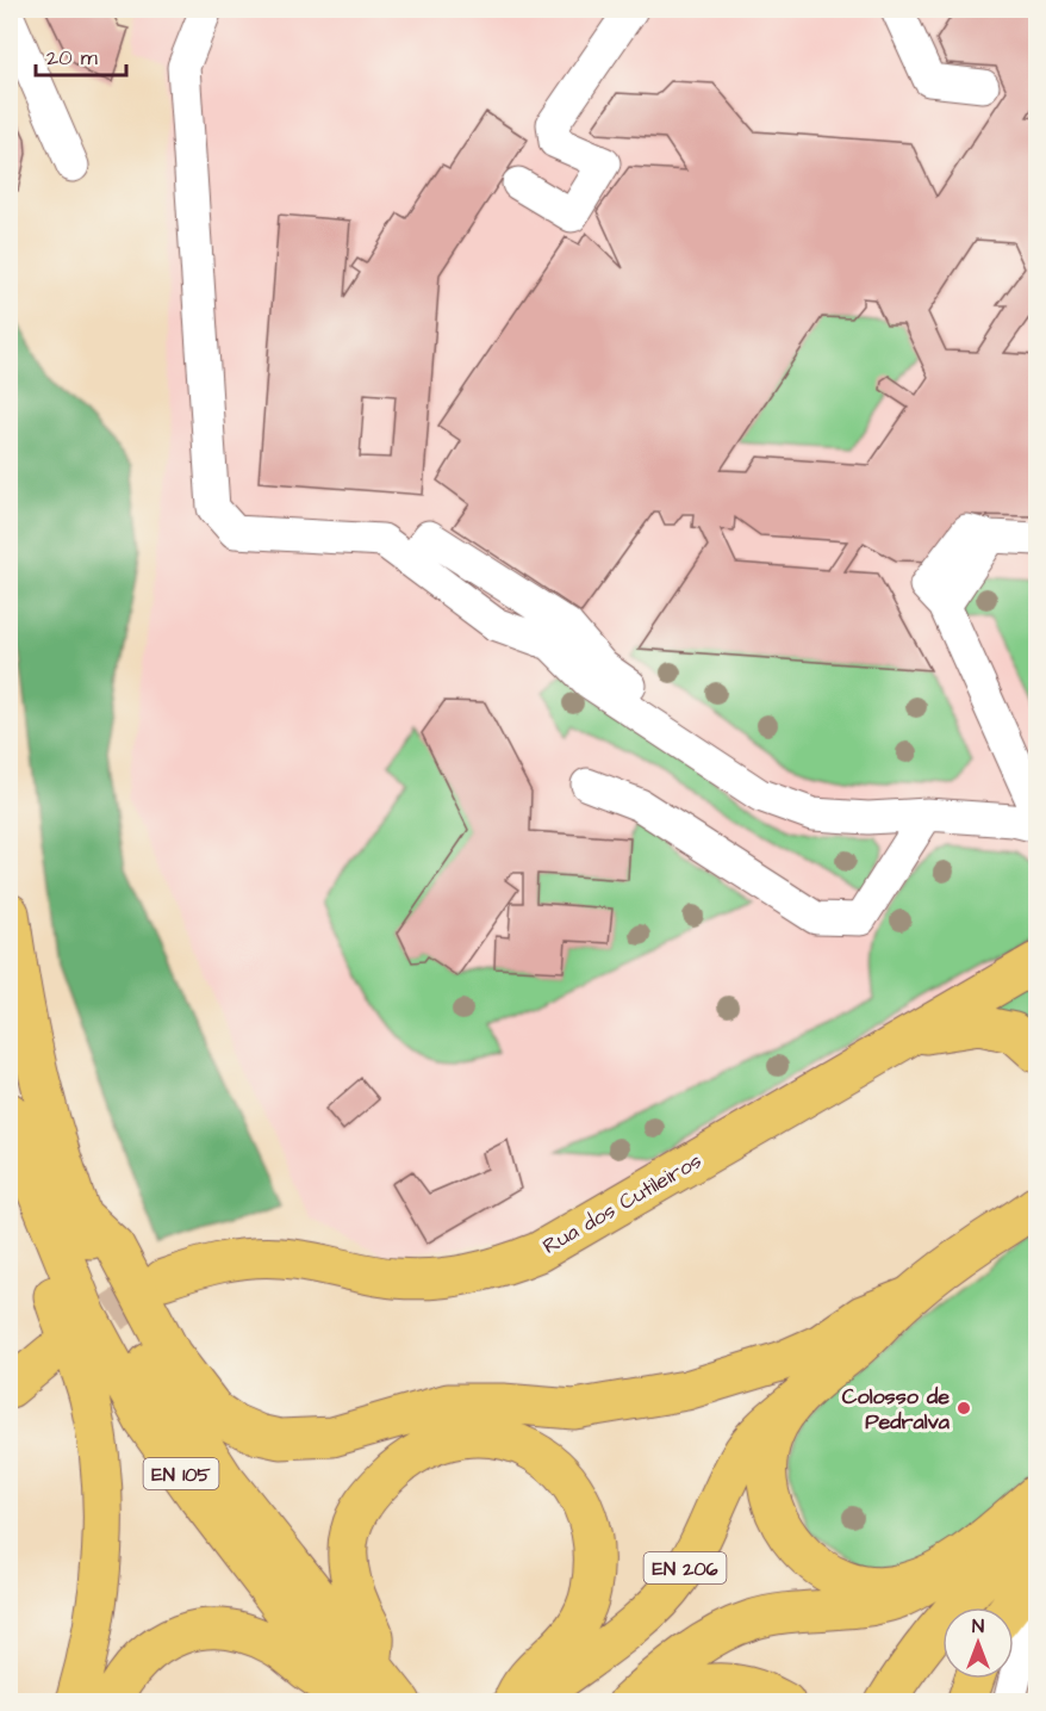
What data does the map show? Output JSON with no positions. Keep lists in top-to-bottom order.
{
  "streets": {
    "main road": ["Rua dos Cutileiros", "EN 105", "EN 206"]
  },
  "places": ["Colosso de Pedralva"],
  "scale_bar": "20 m",
  "north": "top"
}
